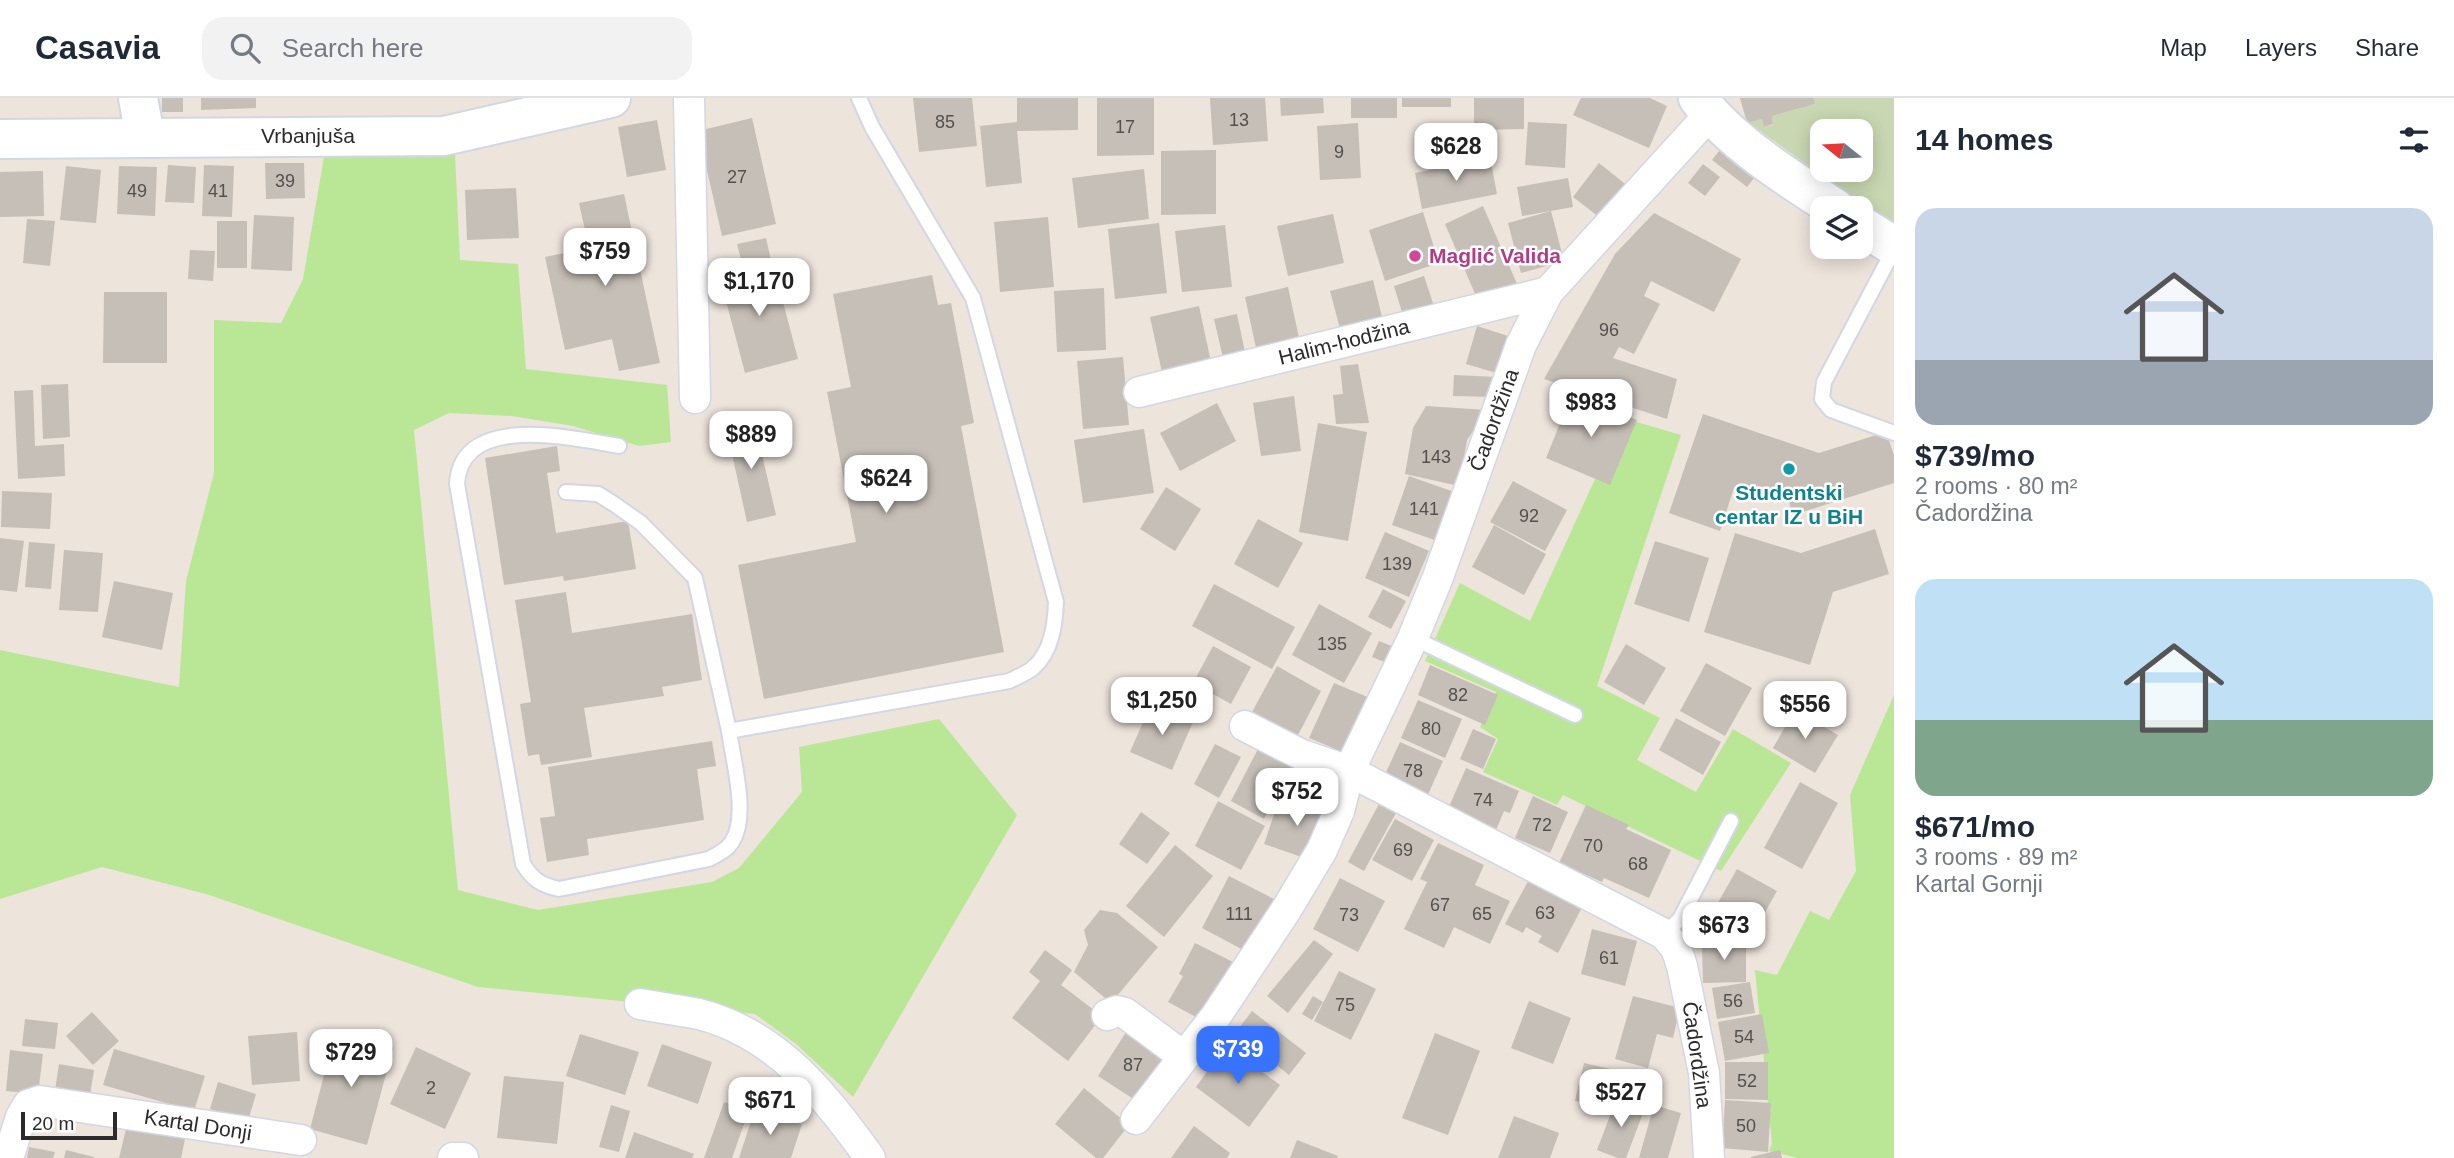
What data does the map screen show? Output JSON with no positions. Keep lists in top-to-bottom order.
{
  "streets": {
    "street": [
      "Vrbanjuša",
      "Halim-hodžina",
      "Čadordžina",
      "Kartal Donji"
    ]
  },
  "crossings": [
    ["Halim-hodžina", "Čadordžina"]
  ],
  "places": ["Maglić Valida", "Studentski centar IZ u BiH"],
  "house_numbers": [
    "13",
    "85",
    "17",
    "9",
    "27",
    "39",
    "49",
    "41",
    "96",
    "143",
    "141",
    "92",
    "139",
    "135",
    "82",
    "80",
    "78",
    "74",
    "72",
    "70",
    "69",
    "68",
    "67",
    "63",
    "111",
    "65",
    "73",
    "61",
    "56",
    "75",
    "54",
    "87",
    "52",
    "2",
    "50"
  ],
  "scale_bar": "20 m",
  "north": "left",
  "page": {
    "header": "Casavia",
    "search": "Search here",
    "nav": ["Map", "Layers", "Share"],
    "heading": "14 homes",
    "price": [
      "$628",
      "$759",
      "$1,170",
      "$983",
      "$889",
      "$624",
      "$1,250",
      "$556",
      "$752",
      "$673",
      "$739",
      "$729",
      "$527",
      "$671"
    ],
    "list": [
      {
        "name": "$739/mo",
        "note": "2 rooms · 80 m² · Čadordžina"
      },
      {
        "name": "$671/mo",
        "note": "3 rooms · 89 m² · Kartal Gornji"
      }
    ],
    "scale": "20 m"
  }
}
